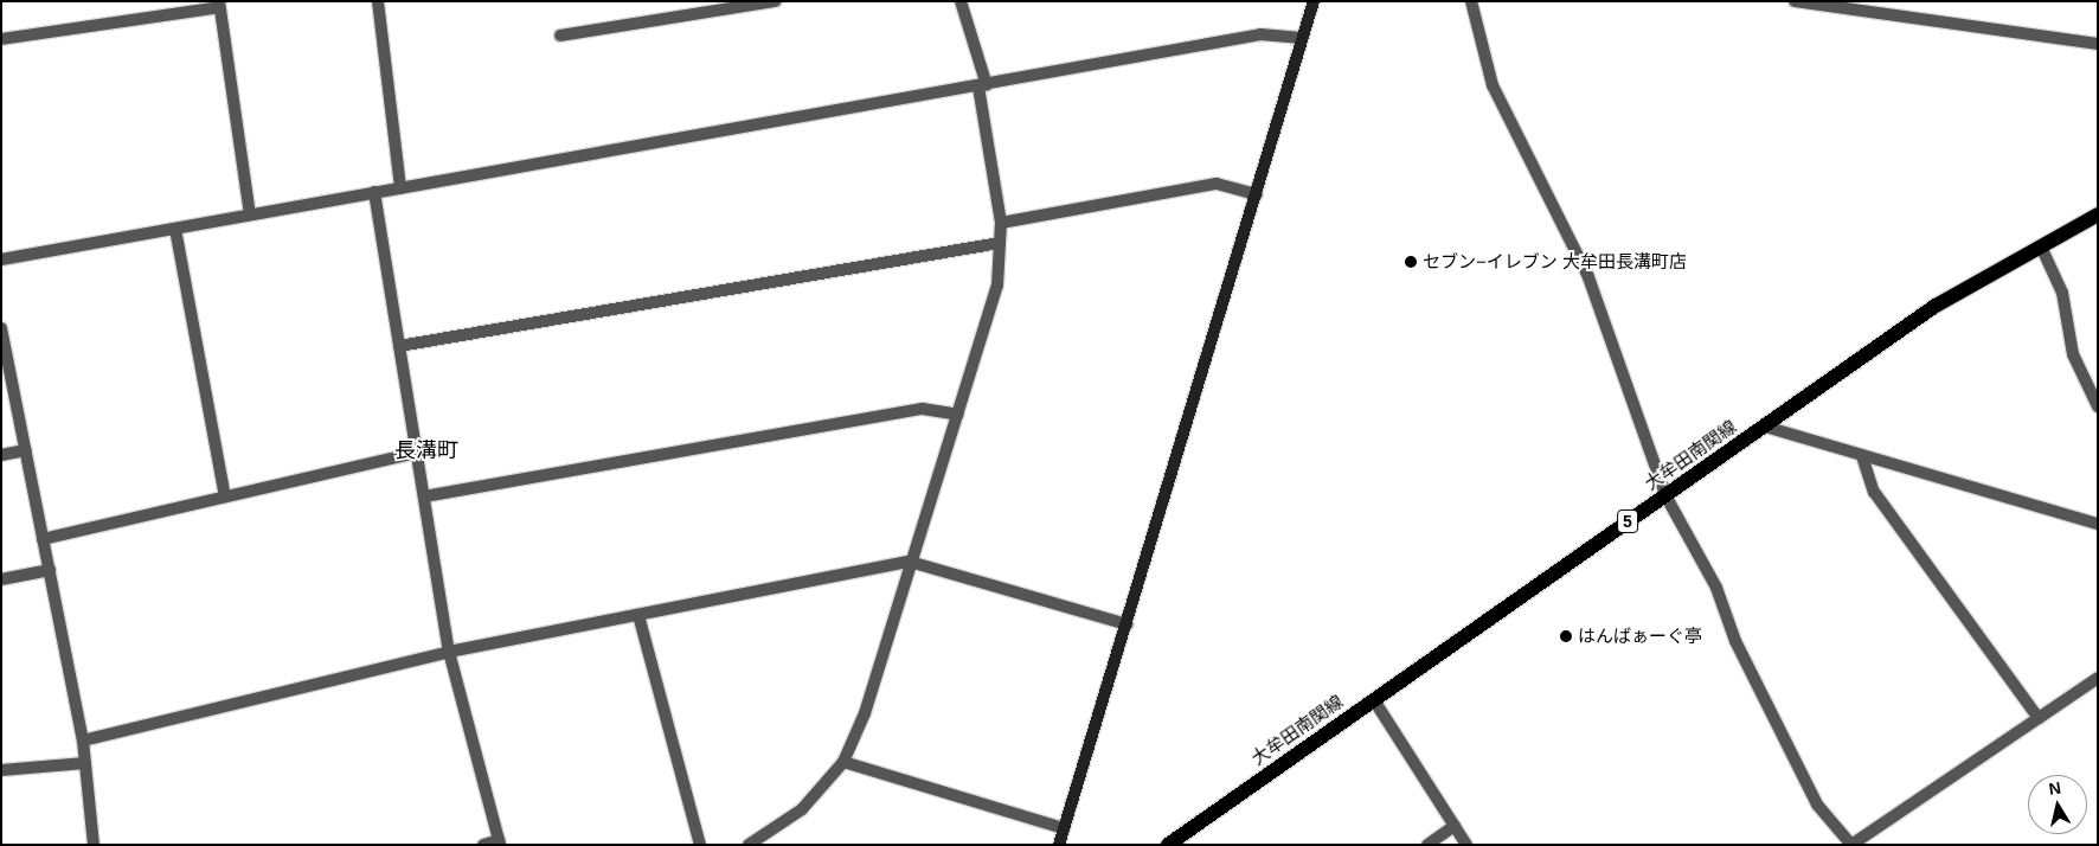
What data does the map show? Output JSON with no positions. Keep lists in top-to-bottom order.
{
  "streets": {
    "main road": ["大牟田南関線", "5"]
  },
  "districts": ["長溝町"],
  "places": ["セブン−イレブン 大牟田長溝町店", "はんばぁーぐ亭"],
  "north": "top"
}
